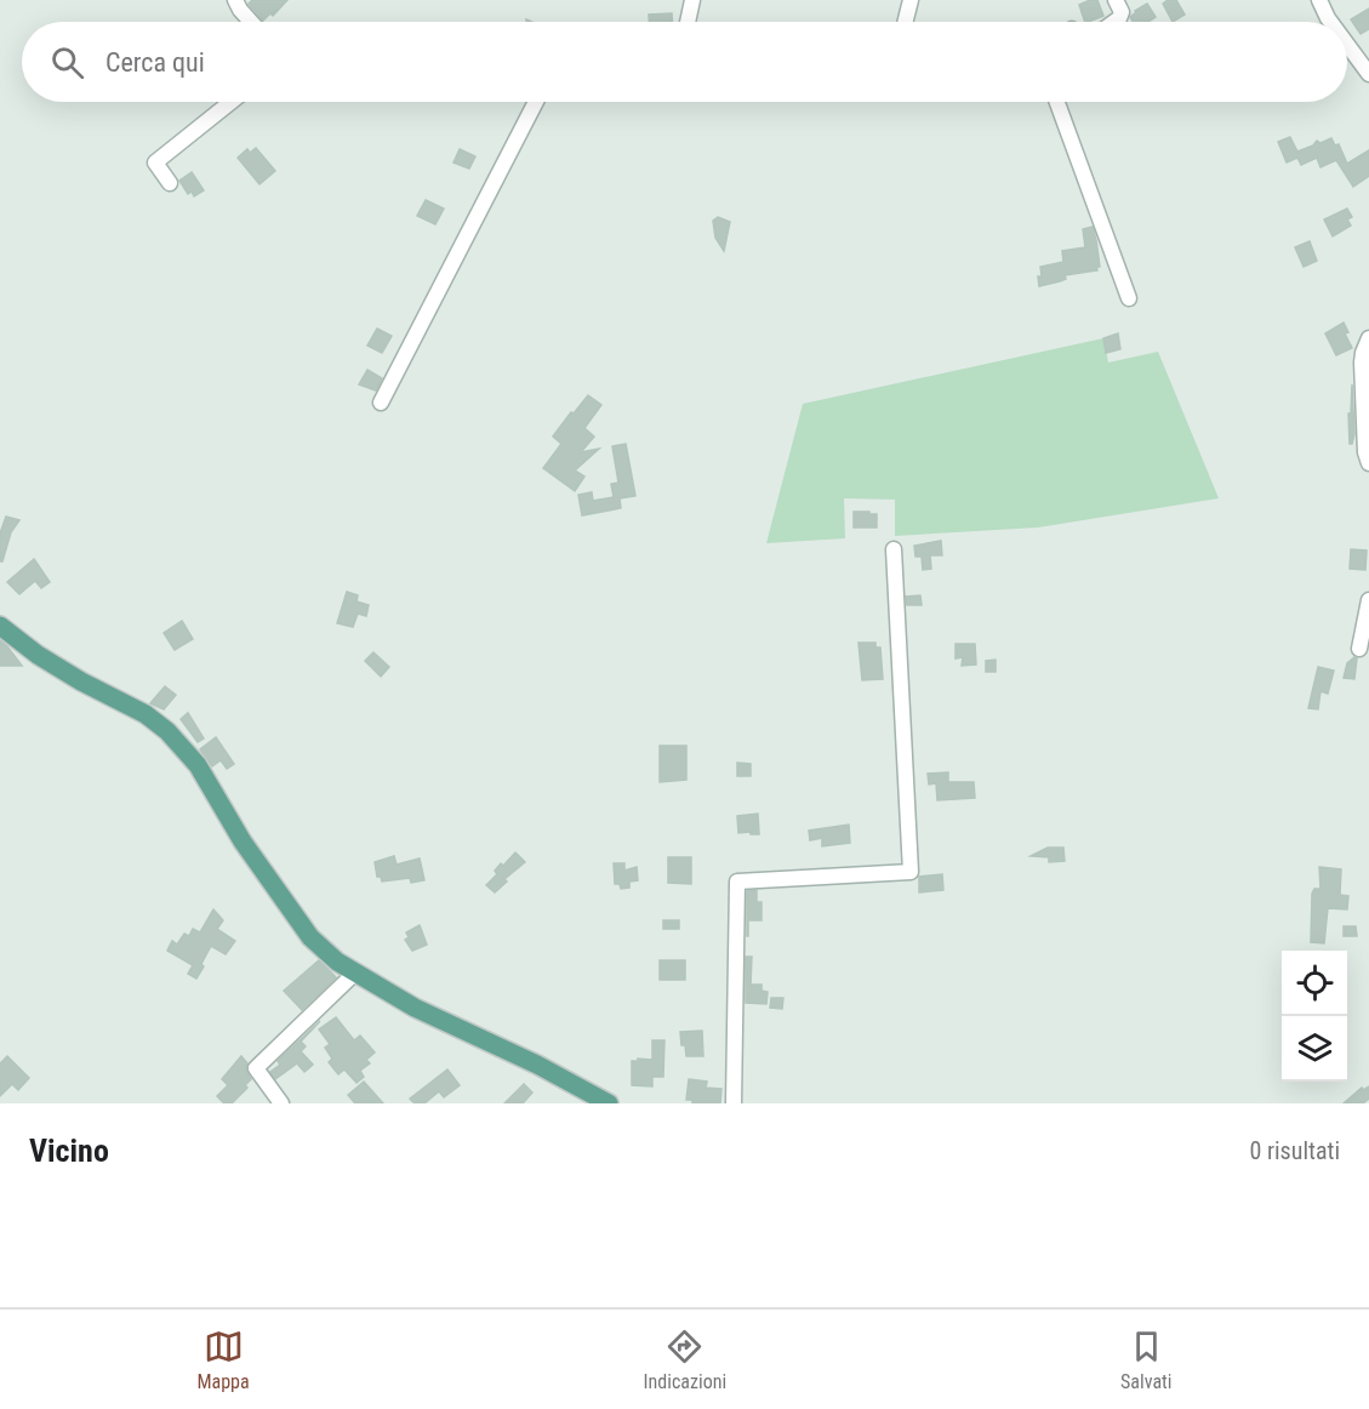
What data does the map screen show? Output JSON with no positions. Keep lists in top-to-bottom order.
{
  "page": {
    "search": "Cerca qui",
    "heading": ["Vicino", "0 risultati"],
    "nav": ["Mappa", "Indicazioni", "Salvati"]
  }
}
